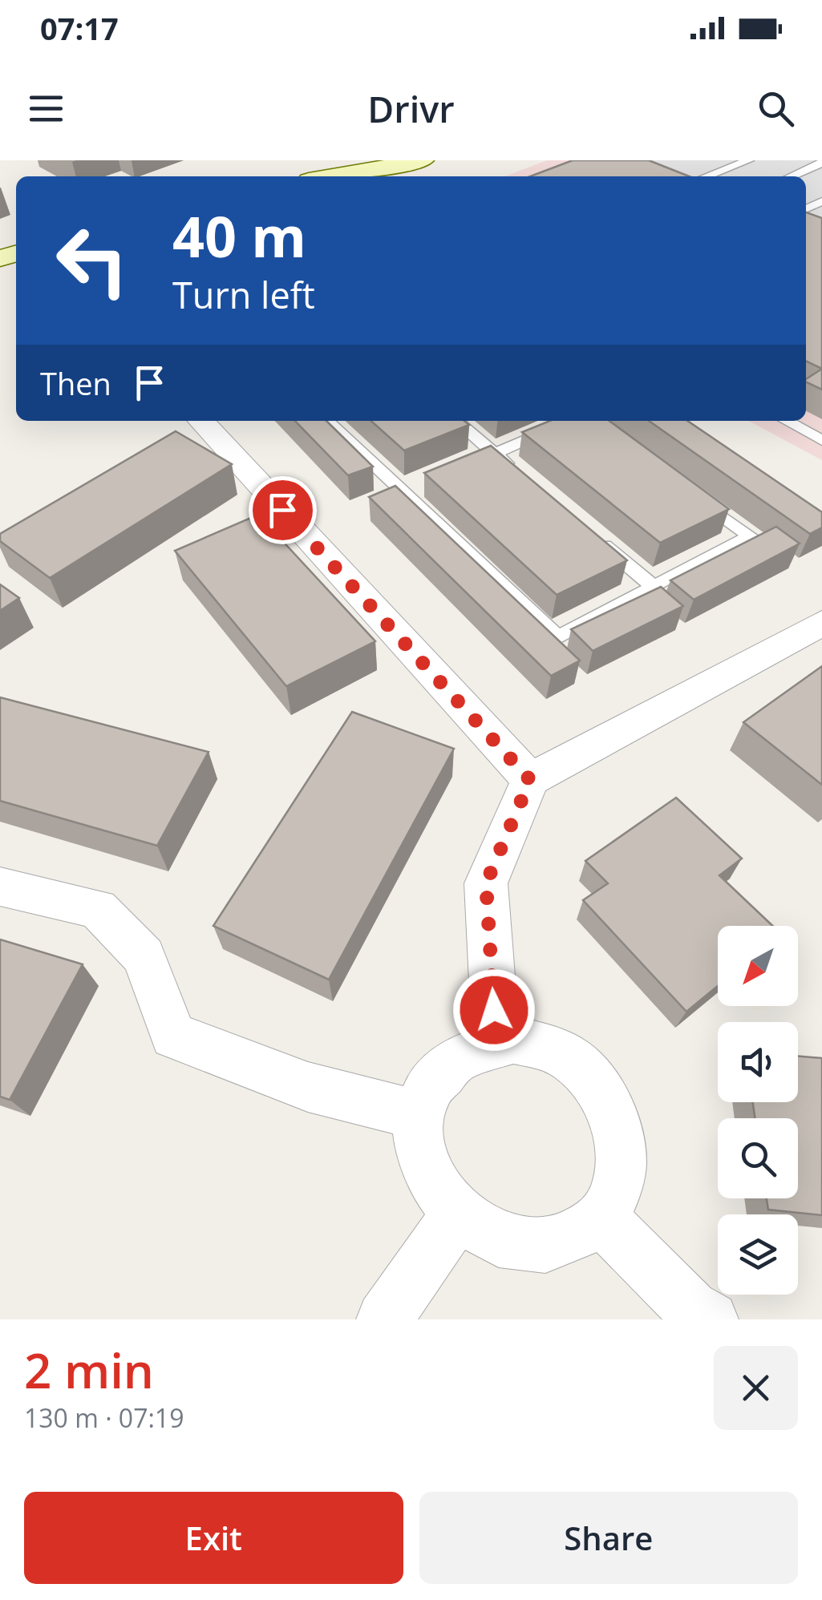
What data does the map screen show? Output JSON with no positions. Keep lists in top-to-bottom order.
{
  "north": "bottom left",
  "page": {
    "status": "07:17",
    "header": "Drivr",
    "turn": ["40 m", "Turn left"],
    "then": "Then",
    "heading": ["2 min", "130 m · 07:19"],
    "buttons": ["Exit", "Share"]
  }
}
